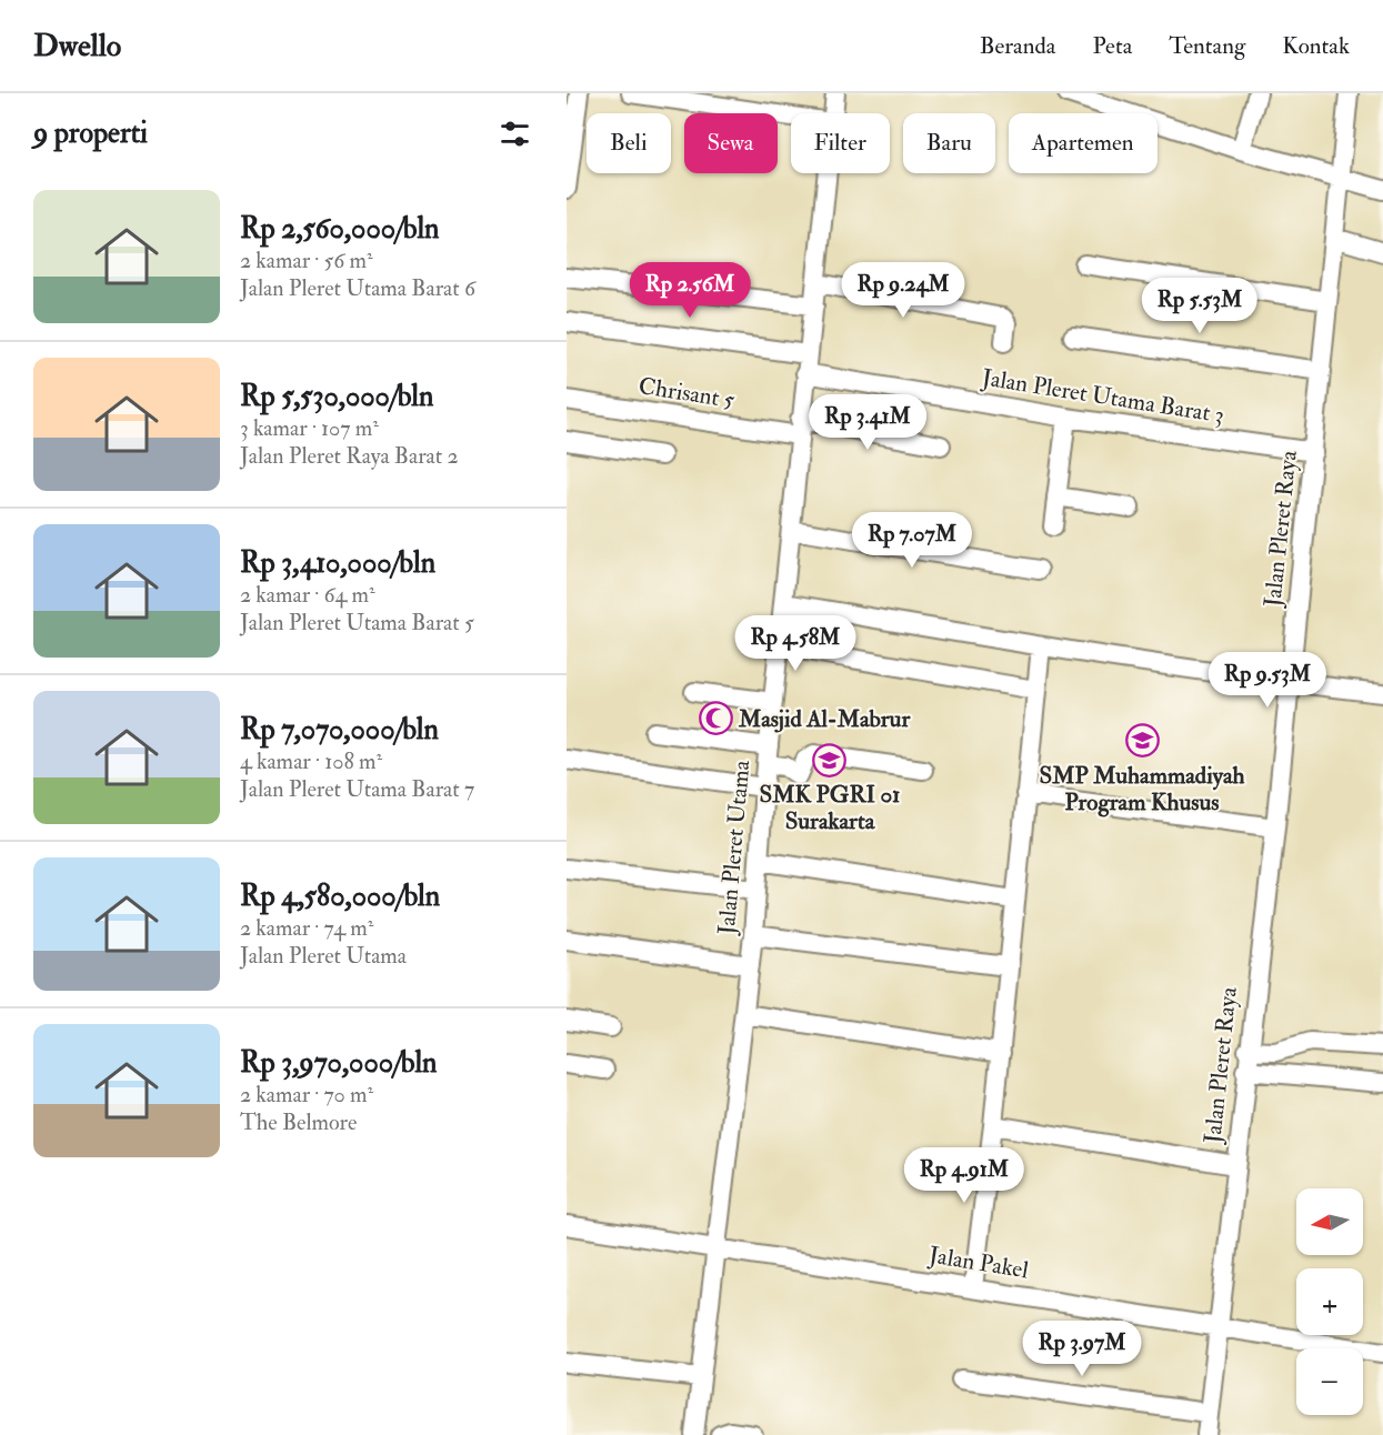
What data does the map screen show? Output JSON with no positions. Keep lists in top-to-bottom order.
{
  "streets": {
    "street": [
      "Chrisant 5",
      "Jalan Pleret Utama Barat 3",
      "Jalan Pleret Raya",
      "Jalan Pleret Utama",
      "Jalan Pakel"
    ]
  },
  "crossings": [
    ["Chrisant 5", "Jalan Pleret Utama"],
    ["Jalan Pleret Utama Barat 3", "Jalan Pleret Raya"],
    ["Jalan Pleret Utama Barat 3", "Jalan Pleret Utama"],
    ["Jalan Pleret Raya", "Jalan Pakel"],
    ["Jalan Pleret Utama", "Jalan Pakel"]
  ],
  "places": {
    "mosque": ["Masjid Al-Mabrur"],
    "school or university": ["SMP Muhammadiyah Program Khusus", "SMK PGRI 01 Surakarta"]
  },
  "north": "left",
  "page": {
    "header": "Dwello",
    "nav": [
      "Beranda",
      "Peta",
      "Tentang",
      "Kontak"
    ],
    "heading": "9 properti",
    "chip": [
      "Beli",
      "Sewa",
      "Filter",
      "Baru",
      "Apartemen"
    ],
    "list": [
      {
        "name": "Rp 2,560,000/bln",
        "note": "2 kamar · 56 m² · Jalan Pleret Utama Barat 6"
      },
      {
        "name": "Rp 5,530,000/bln",
        "note": "3 kamar · 107 m² · Jalan Pleret Raya Barat 2"
      },
      {
        "name": "Rp 3,410,000/bln",
        "note": "2 kamar · 64 m² · Jalan Pleret Utama Barat 5"
      },
      {
        "name": "Rp 7,070,000/bln",
        "note": "4 kamar · 108 m² · Jalan Pleret Utama Barat 7"
      },
      {
        "name": "Rp 4,580,000/bln",
        "note": "2 kamar · 74 m² · Jalan Pleret Utama"
      },
      {
        "name": "Rp 3,970,000/bln",
        "note": "2 kamar · 70 m² · The Belmore"
      }
    ],
    "price": [
      "Rp 2.56M",
      "Rp 9.24M",
      "Rp 5.53M",
      "Rp 3.41M",
      "Rp 7.07M",
      "Rp 4.58M",
      "Rp 9.53M",
      "Rp 4.91M",
      "Rp 3.97M"
    ],
    "map_buttons": ["+", "−"]
  }
}
